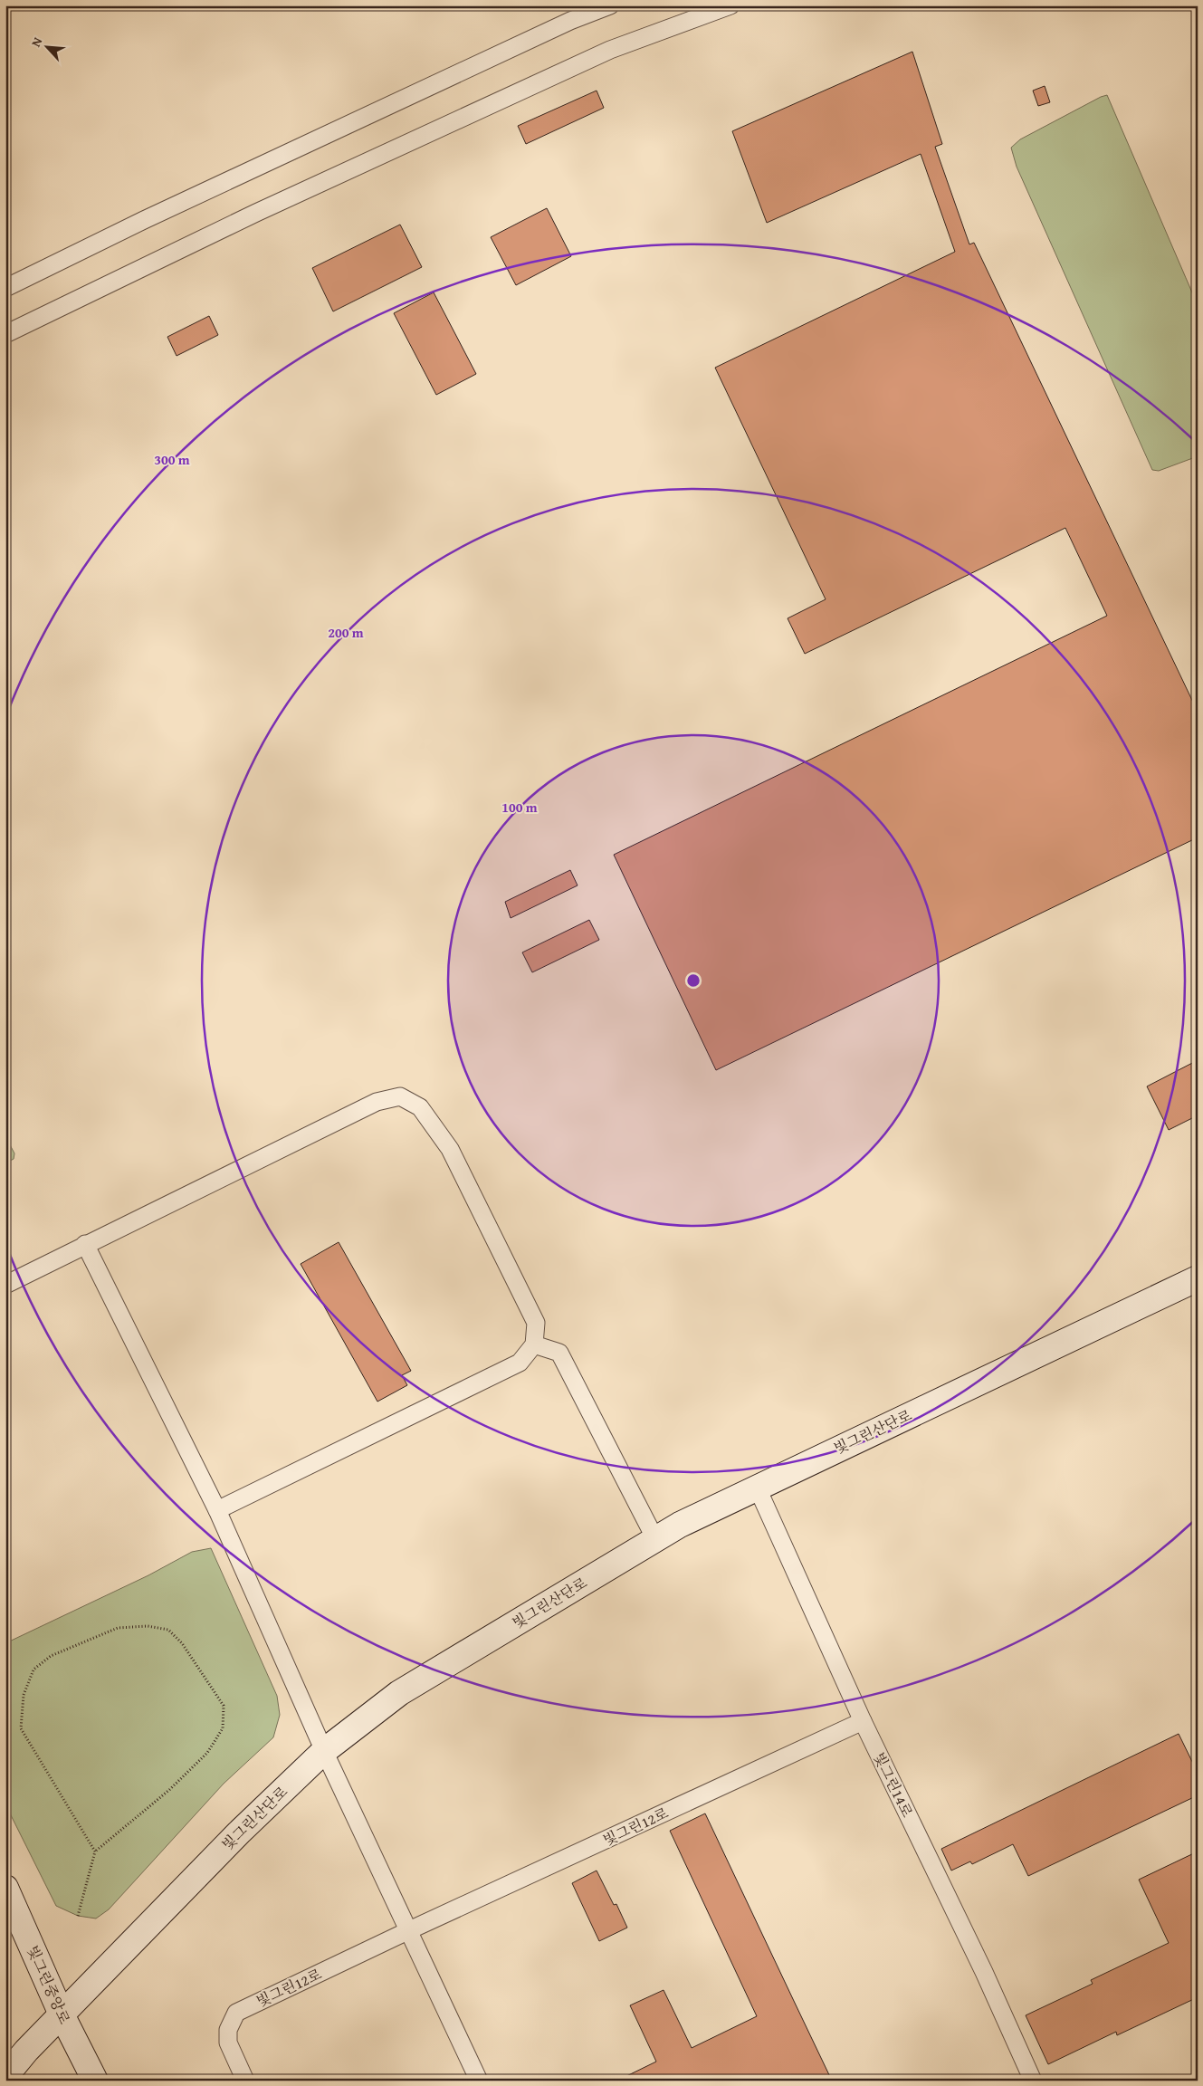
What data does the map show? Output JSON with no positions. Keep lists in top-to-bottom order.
{
  "streets": {
    "street": [
      "빛그린산단로",
      "빛그린14로",
      "빛그린12로",
      "빛그린중앙로"
    ]
  },
  "crossings": [
    ["빛그린산단로", "빛그린14로"],
    ["빛그린산단로", "빛그린중앙로"],
    ["빛그린14로", "빛그린12로"]
  ],
  "north": "top left",
  "rings": ["300 m", "200 m", "100 m"]
}
